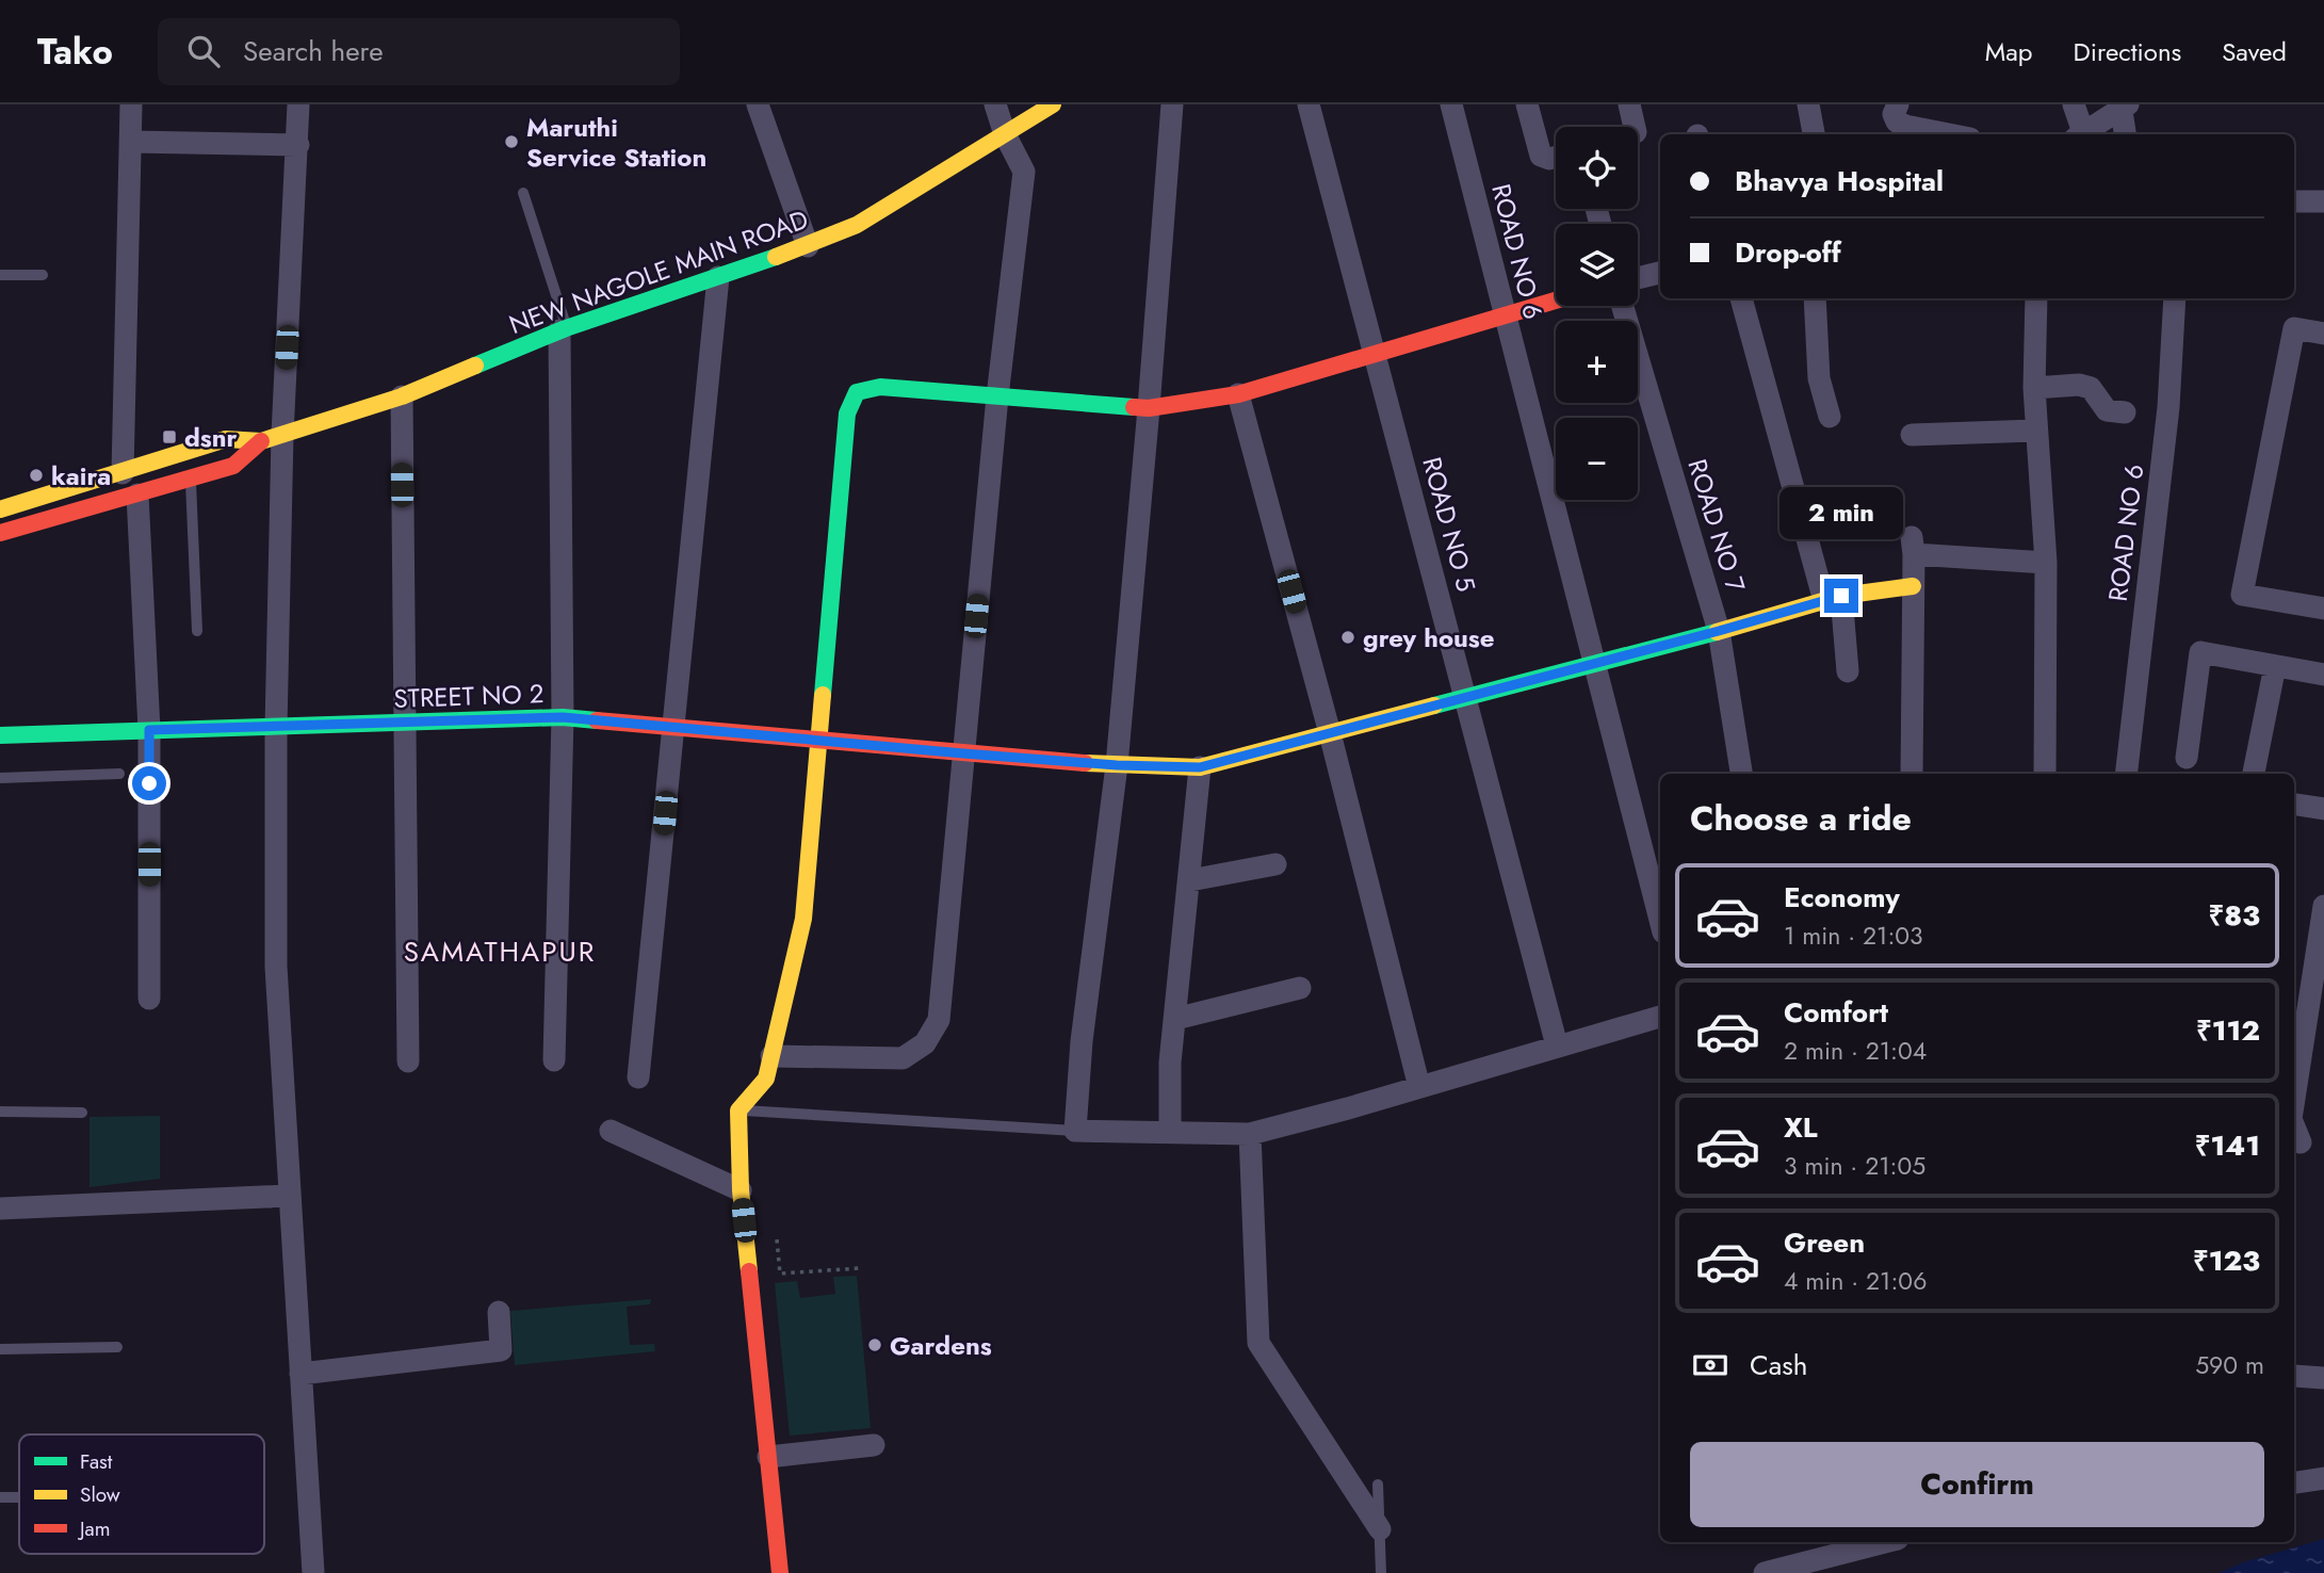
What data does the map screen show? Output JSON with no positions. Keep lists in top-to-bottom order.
{
  "streets": {
    "street": [
      "ROAD NO 6",
      "NEW NAGOLE MAIN ROAD",
      "ROAD NO 5",
      "ROAD NO 7",
      "STREET NO 2"
    ]
  },
  "crossings": [
    ["ROAD NO 6", "STREET NO 2"],
    ["ROAD NO 5", "STREET NO 2"],
    ["ROAD NO 7", "STREET NO 2"]
  ],
  "districts": ["SAMATHAPUR"],
  "places": {
    "other": [
      "Maruthi Service Station",
      "kaira",
      "grey house",
      "Gardens"
    ],
    "transit": ["dsnr"]
  },
  "legend": ["Fast", "Slow", "Jam"],
  "page": {
    "header": "Tako",
    "search": "Search here",
    "nav": ["Map", "Directions", "Saved"],
    "map_buttons": ["+", "−"],
    "banner": ["Bhavya Hospital", "Drop-off"],
    "bubble": "2 min",
    "heading": "Choose a ride",
    "list": [
      {
        "name": "Economy",
        "note": "1 min · 21:03",
        "value": "₹83"
      },
      {
        "name": "Comfort",
        "note": "2 min · 21:04",
        "value": "₹112"
      },
      {
        "name": "XL",
        "note": "3 min · 21:05",
        "value": "₹141"
      },
      {
        "name": "Green",
        "note": "4 min · 21:06",
        "value": "₹123"
      }
    ],
    "pay": ["Cash", "590 m"],
    "buttons": "Confirm"
  }
}
